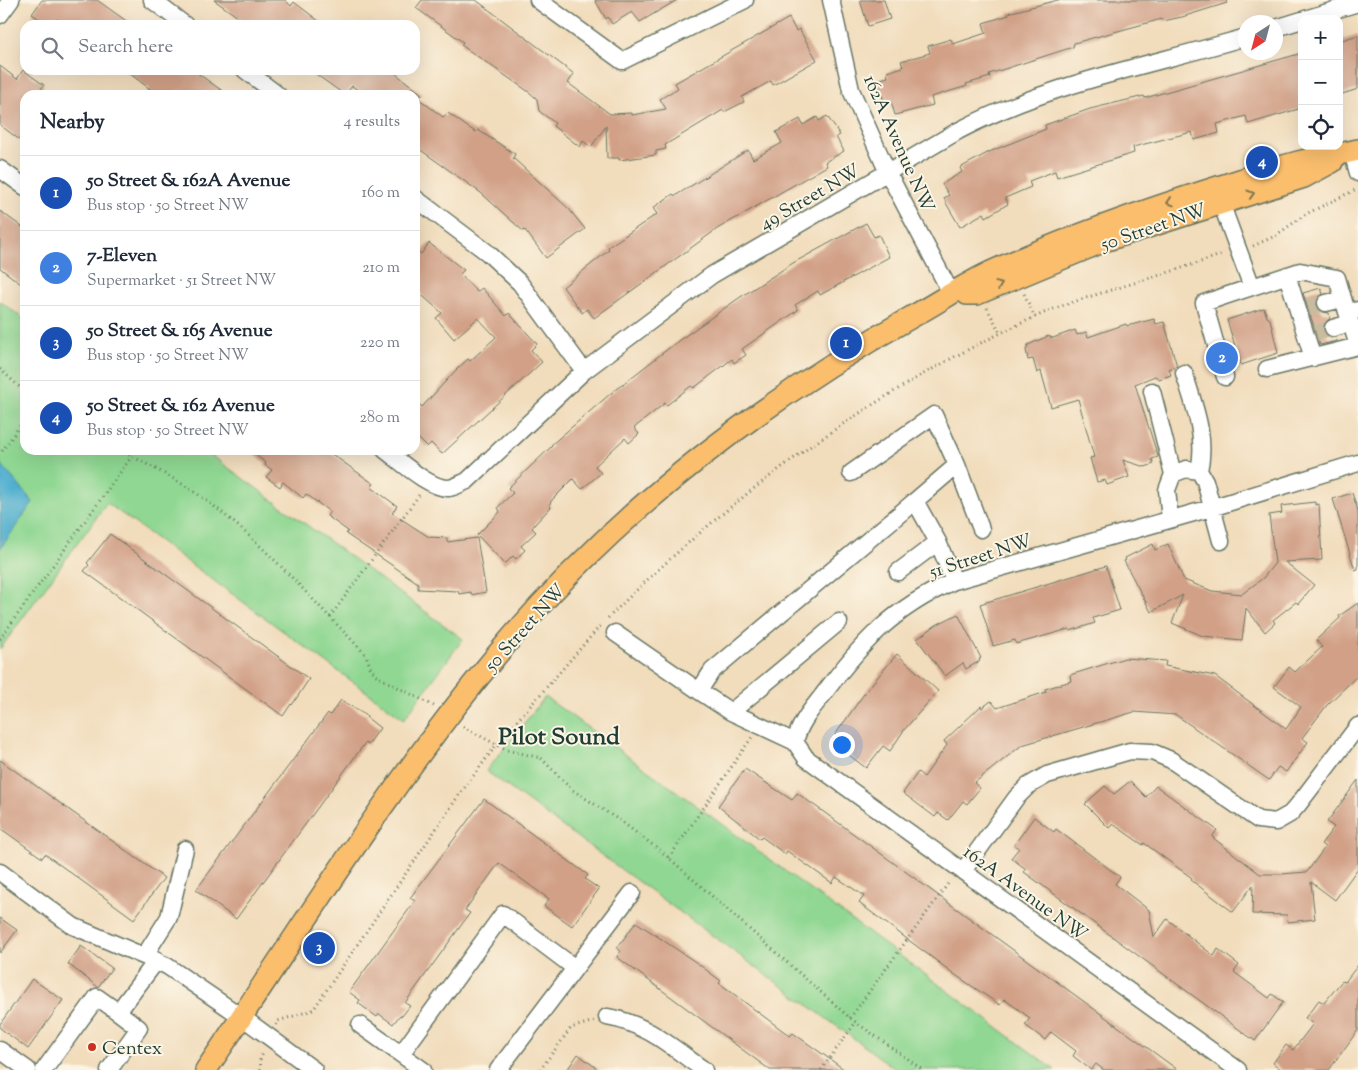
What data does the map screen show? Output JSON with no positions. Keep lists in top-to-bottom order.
{
  "streets": {
    "main road": ["50 Street NW"],
    "street": ["162A Avenue NW", "49 Street NW", "51 Street NW"]
  },
  "crossings": [
    ["162A Avenue NW", "49 Street NW"],
    ["162A Avenue NW", "50 Street NW"],
    ["162A Avenue NW", "51 Street NW"]
  ],
  "districts": ["Pilot Sound"],
  "places": ["Centex"],
  "north": "bottom left",
  "page": {
    "map_buttons": ["+", "−"],
    "search": "Search here",
    "heading": ["Nearby", "4 results"],
    "pins": [
      "4",
      "1",
      "2",
      "3"
    ],
    "list": [
      {
        "mark": "1",
        "name": "50 Street & 162A Avenue",
        "note": "Bus stop · 50 Street NW",
        "value": "160 m"
      },
      {
        "mark": "2",
        "name": "7-Eleven",
        "note": "Supermarket · 51 Street NW",
        "value": "210 m"
      },
      {
        "mark": "3",
        "name": "50 Street & 165 Avenue",
        "note": "Bus stop · 50 Street NW",
        "value": "220 m"
      },
      {
        "mark": "4",
        "name": "50 Street & 162 Avenue",
        "note": "Bus stop · 50 Street NW",
        "value": "280 m"
      }
    ]
  }
}
